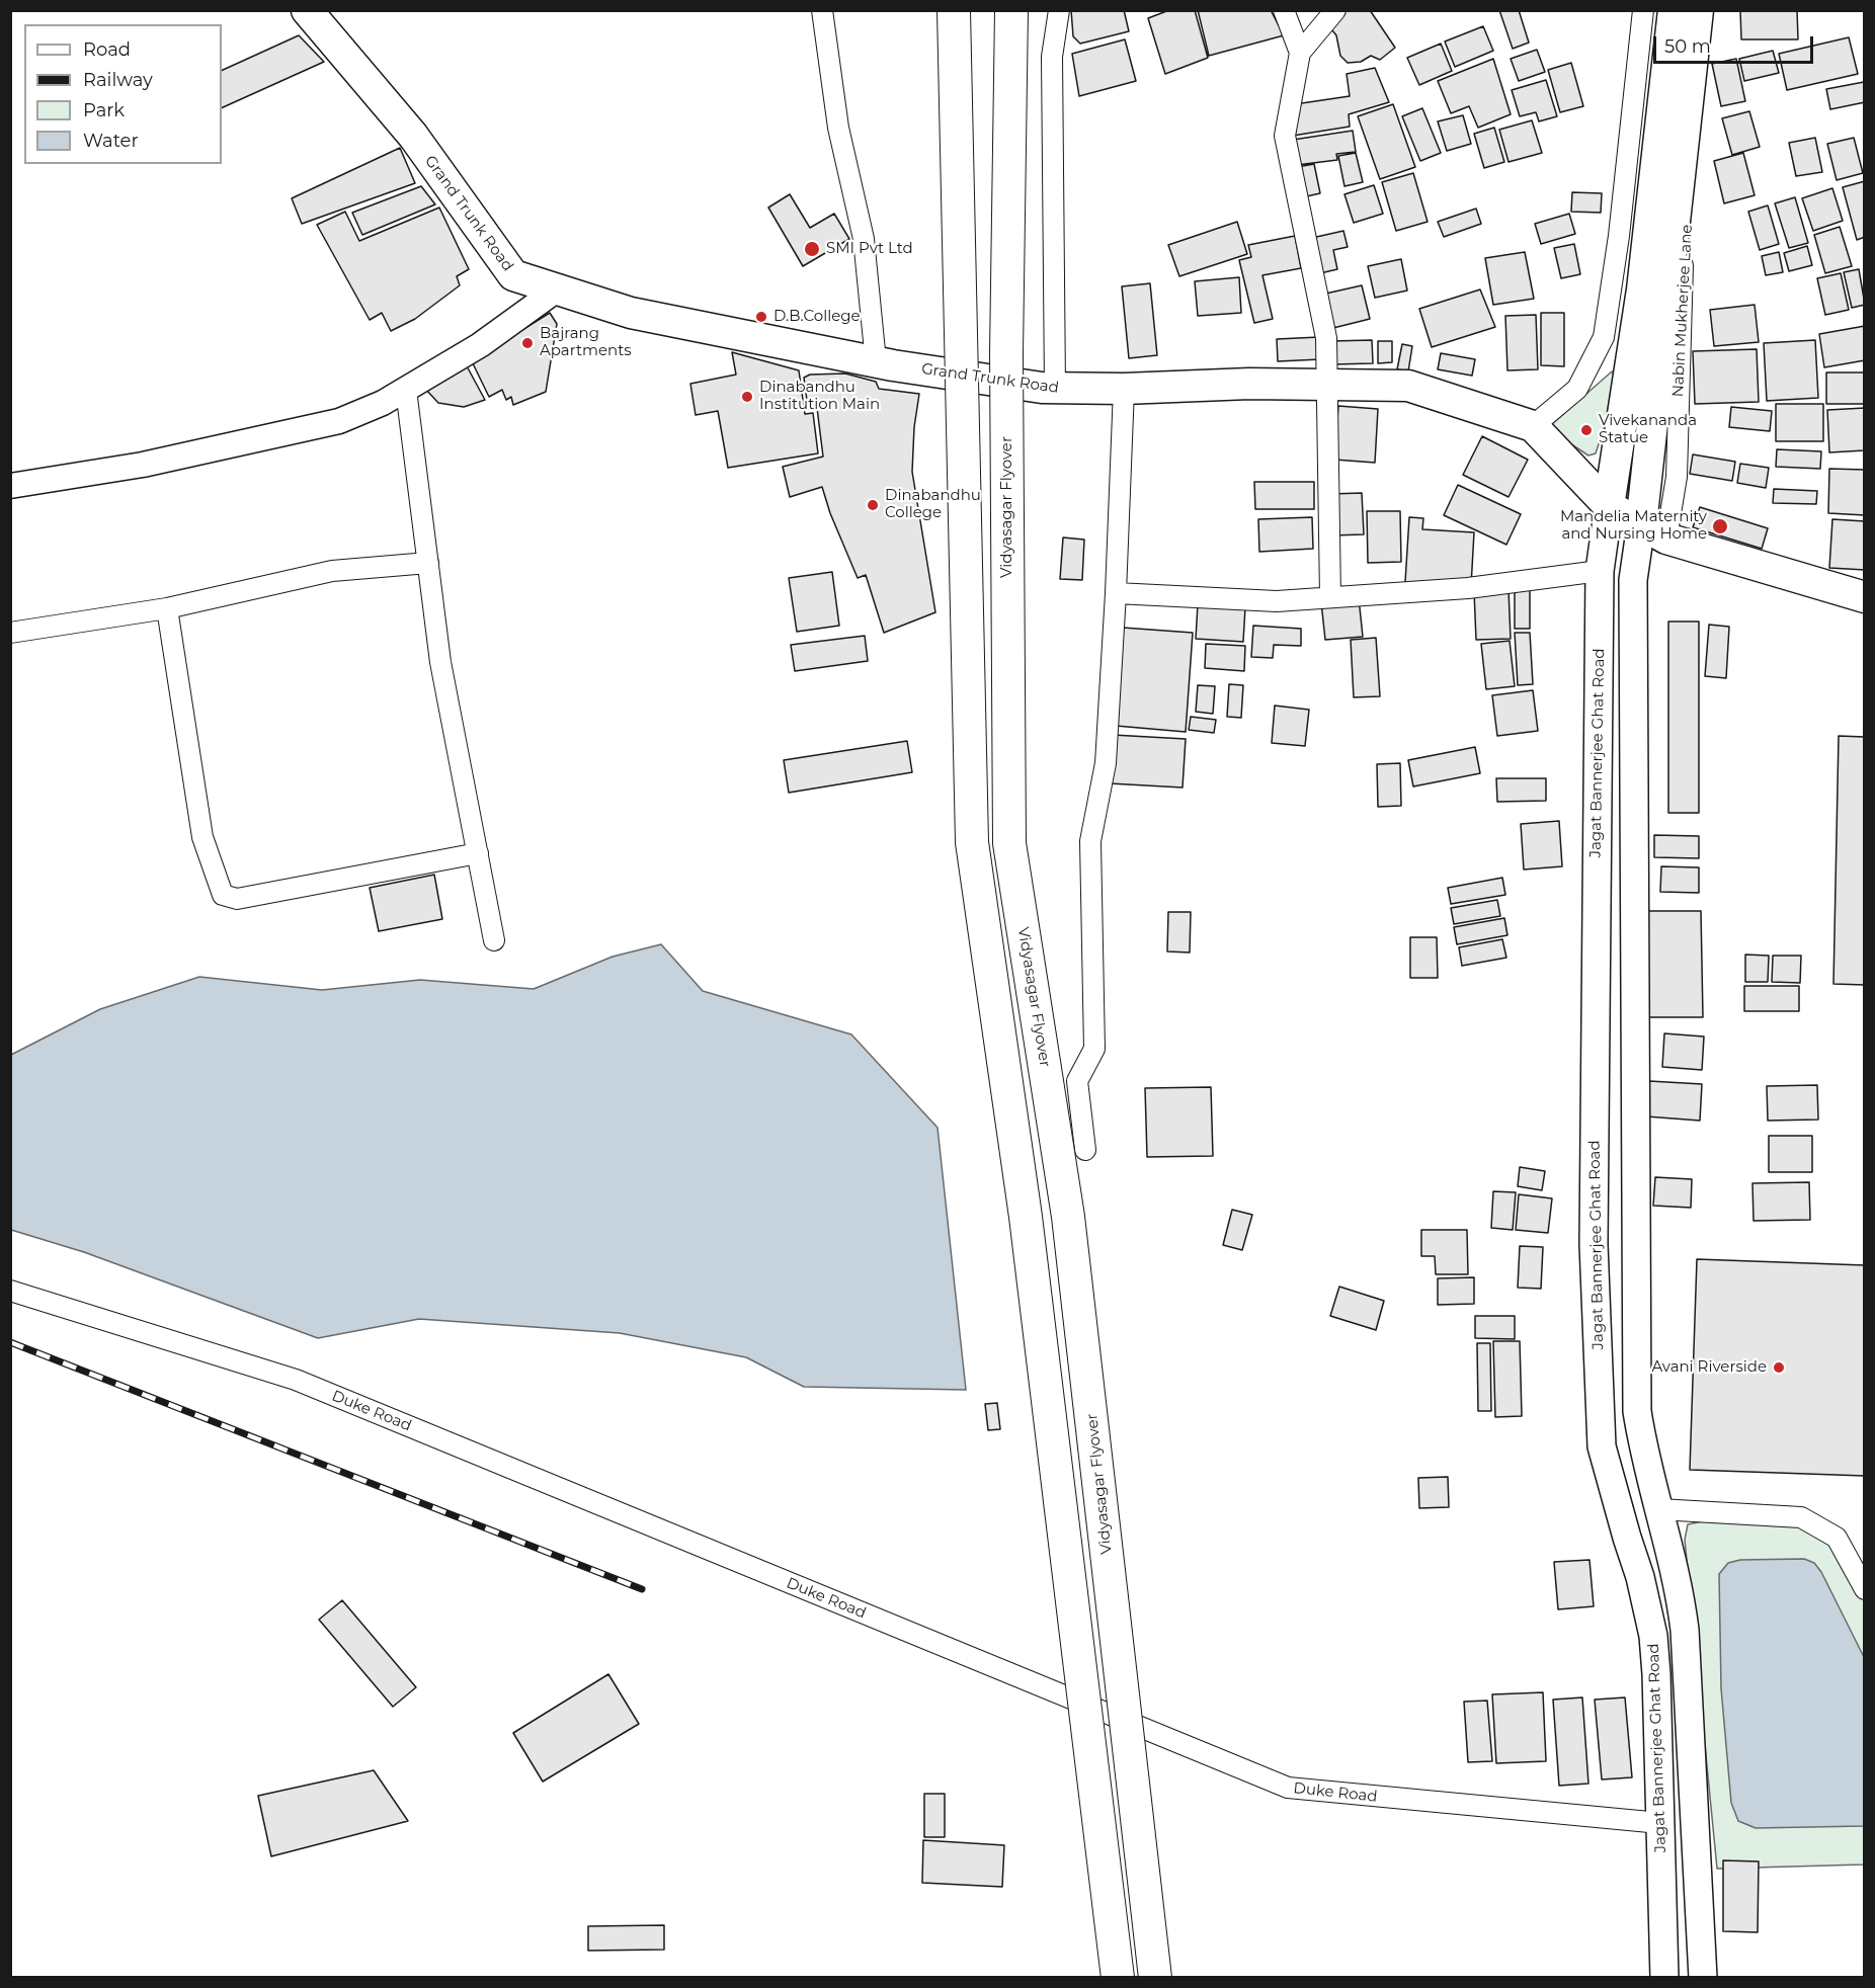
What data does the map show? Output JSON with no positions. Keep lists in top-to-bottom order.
{
  "streets": {
    "highway": ["Vidyasagar Flyover"],
    "main road": ["Grand Trunk Road", "Jagat Bannerjee Ghat Road"],
    "street": ["Nabin Mukherjee Lane", "Duke Road"]
  },
  "crossings": [
    ["Grand Trunk Road", "Nabin Mukherjee Lane"],
    ["Grand Trunk Road", "Jagat Bannerjee Ghat Road"],
    ["Nabin Mukherjee Lane", "Jagat Bannerjee Ghat Road"],
    ["Jagat Bannerjee Ghat Road", "Duke Road"]
  ],
  "places": [
    "SMI Pvt Ltd",
    "D.B.College",
    "Bajrang Apartments",
    "Dinabandhu Institution Main",
    "Vivekananda Statue",
    "Dinabandhu College",
    "Mandelia Maternity and Nursing Home",
    "Avani Riverside"
  ],
  "legend": [
    "Road",
    "Railway",
    "Park",
    "Water"
  ],
  "scale_bar": "50 m"
}
